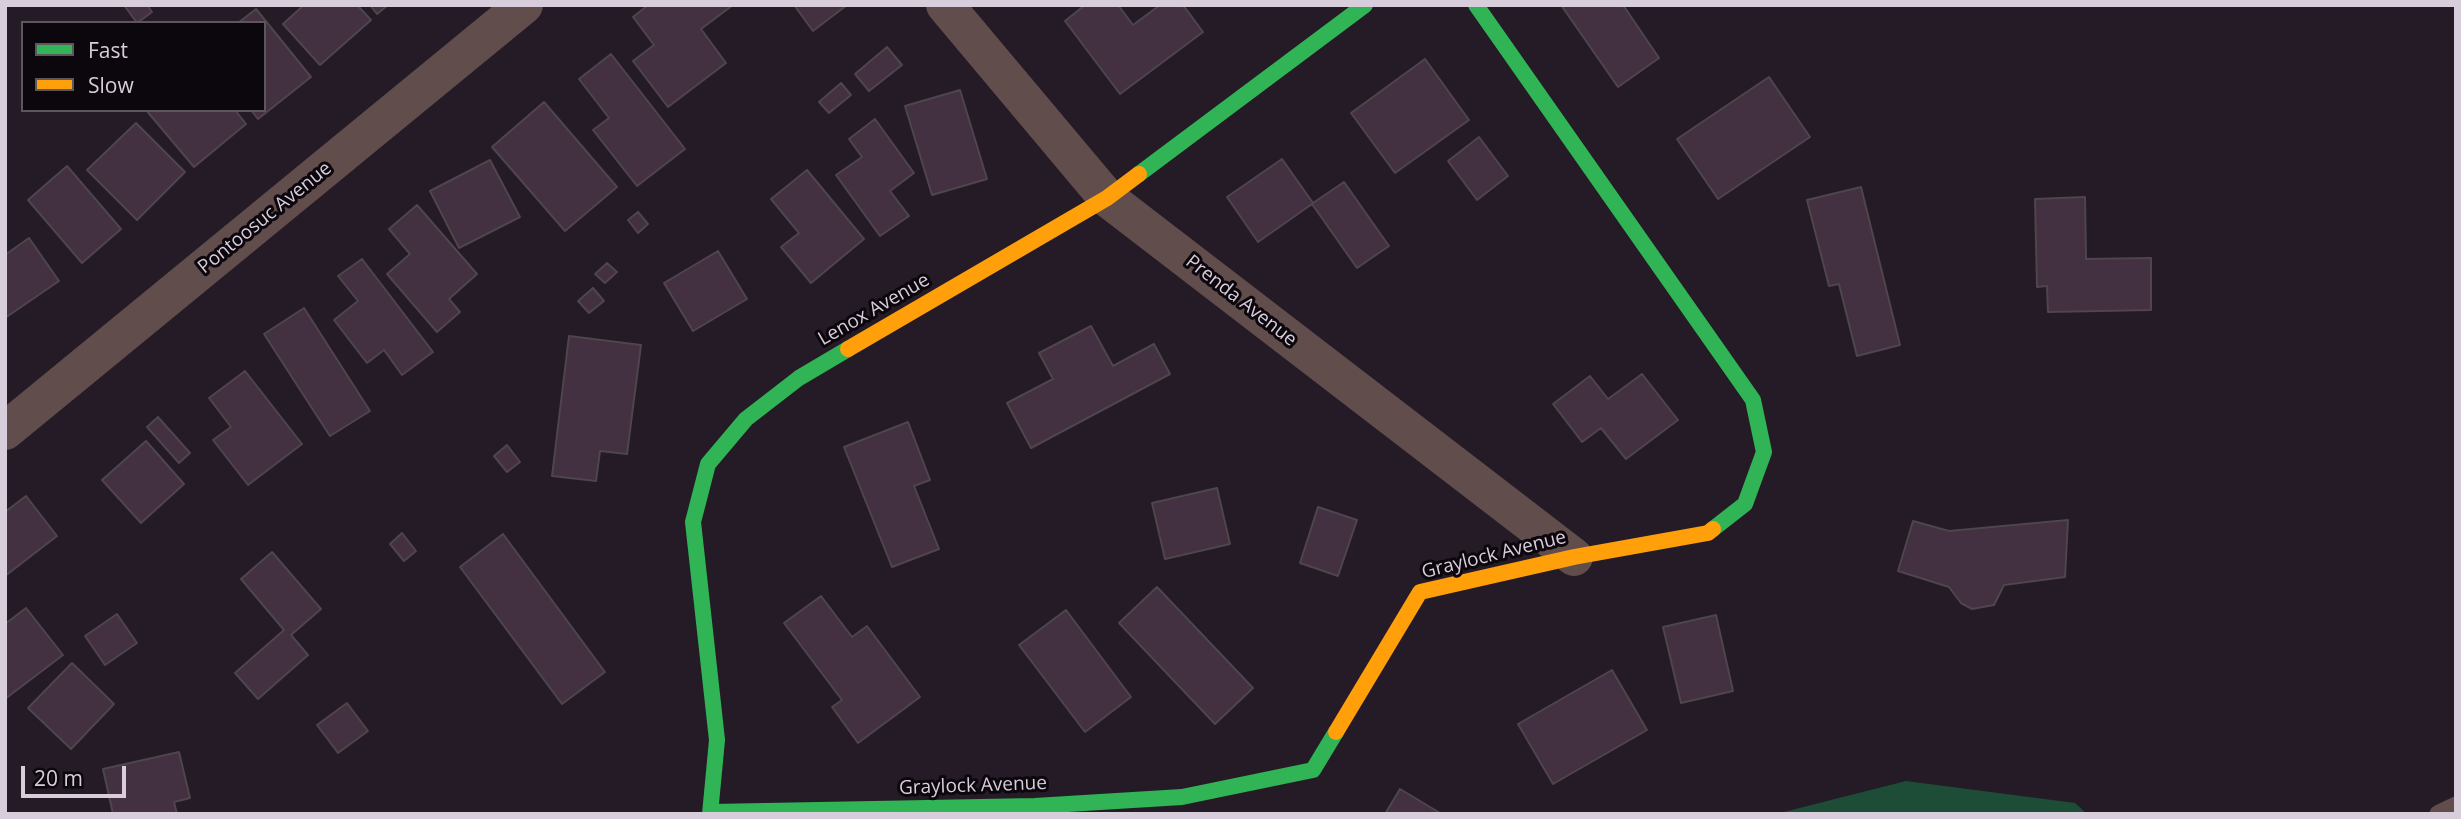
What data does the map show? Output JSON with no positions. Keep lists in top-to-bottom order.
{
  "streets": {
    "street": [
      "Pontoosuc Avenue",
      "Prenda Avenue",
      "Lenox Avenue",
      "Graylock Avenue"
    ]
  },
  "crossings": [
    ["Prenda Avenue", "Lenox Avenue"],
    ["Prenda Avenue", "Graylock Avenue"],
    ["Lenox Avenue", "Graylock Avenue"]
  ],
  "legend": ["Fast", "Slow"],
  "scale_bar": "20 m"
}
